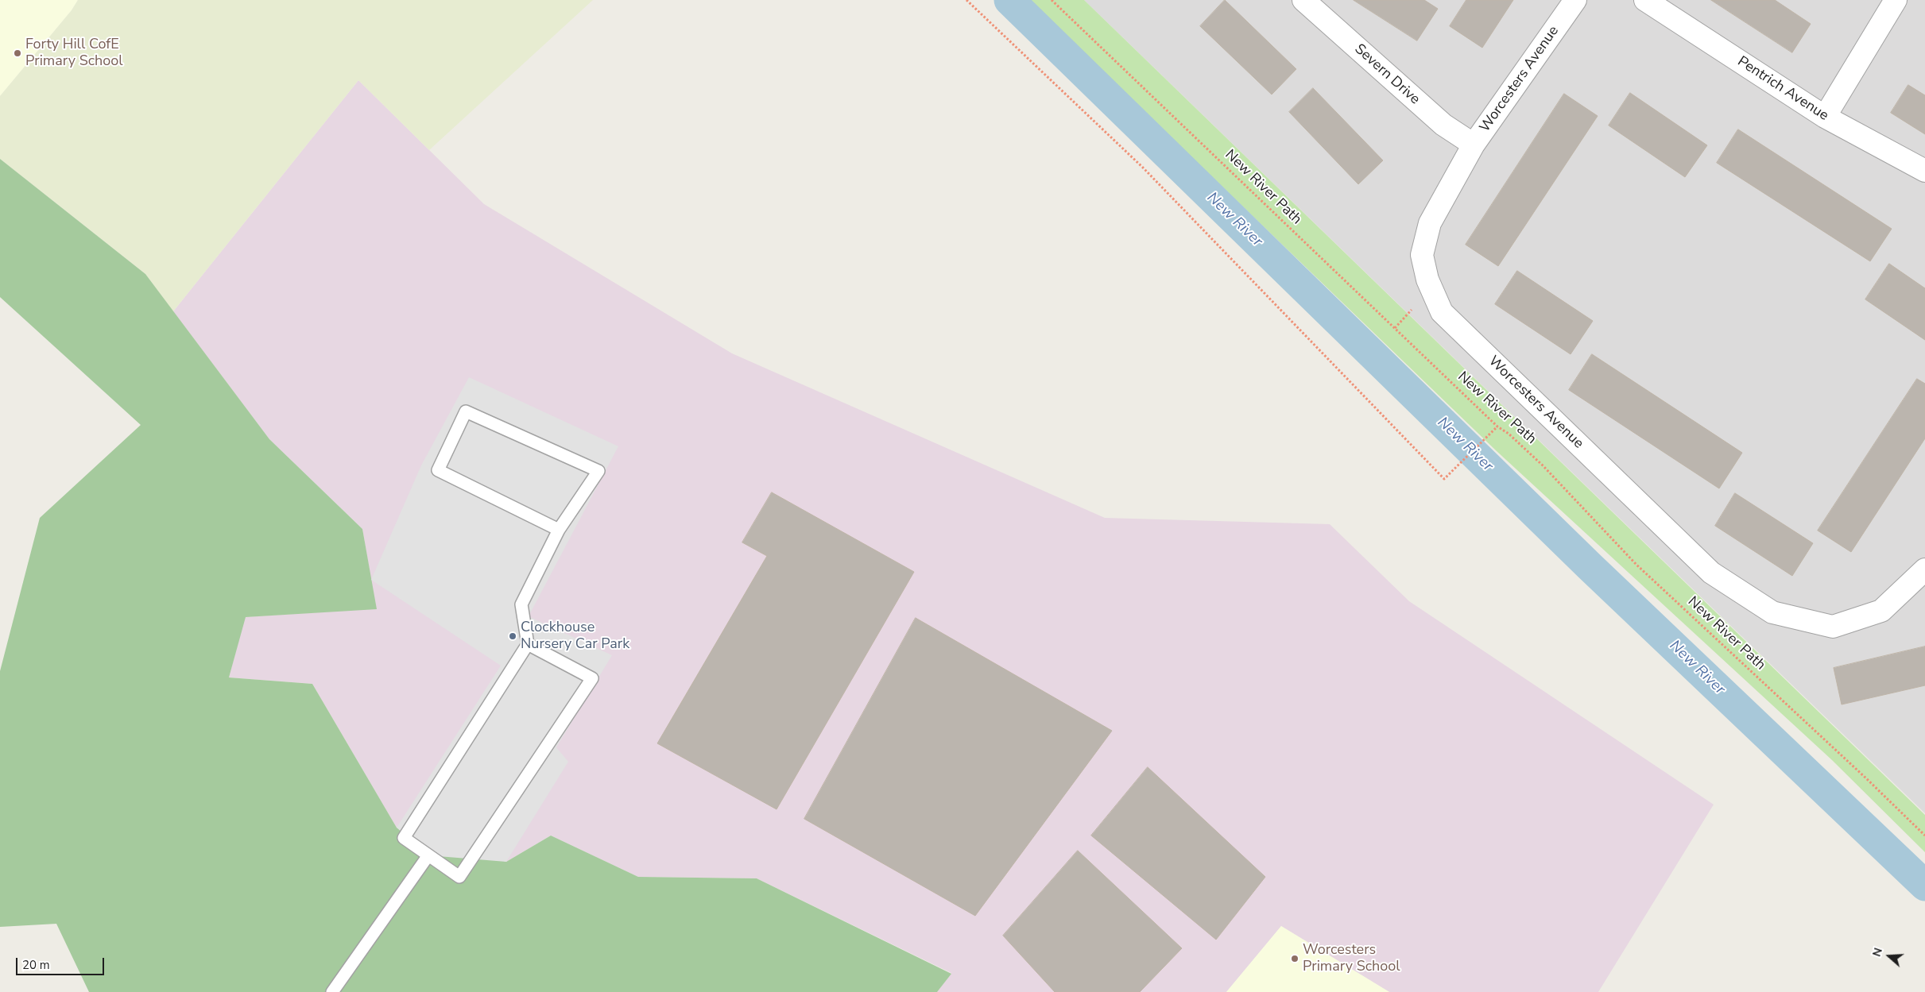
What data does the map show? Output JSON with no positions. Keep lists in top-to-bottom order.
{
  "streets": {
    "street": ["Severn Drive", "Worcesters Avenue", "Pentrich Avenue"],
    "path": ["New River Path"]
  },
  "crossings": [
    ["Severn Drive", "Worcesters Avenue"]
  ],
  "water": ["New River"],
  "places": ["Forty Hill CofE Primary School", "Clockhouse Nursery Car Park", "Worcesters Primary School"],
  "scale_bar": "20 m",
  "north": "left"
}
